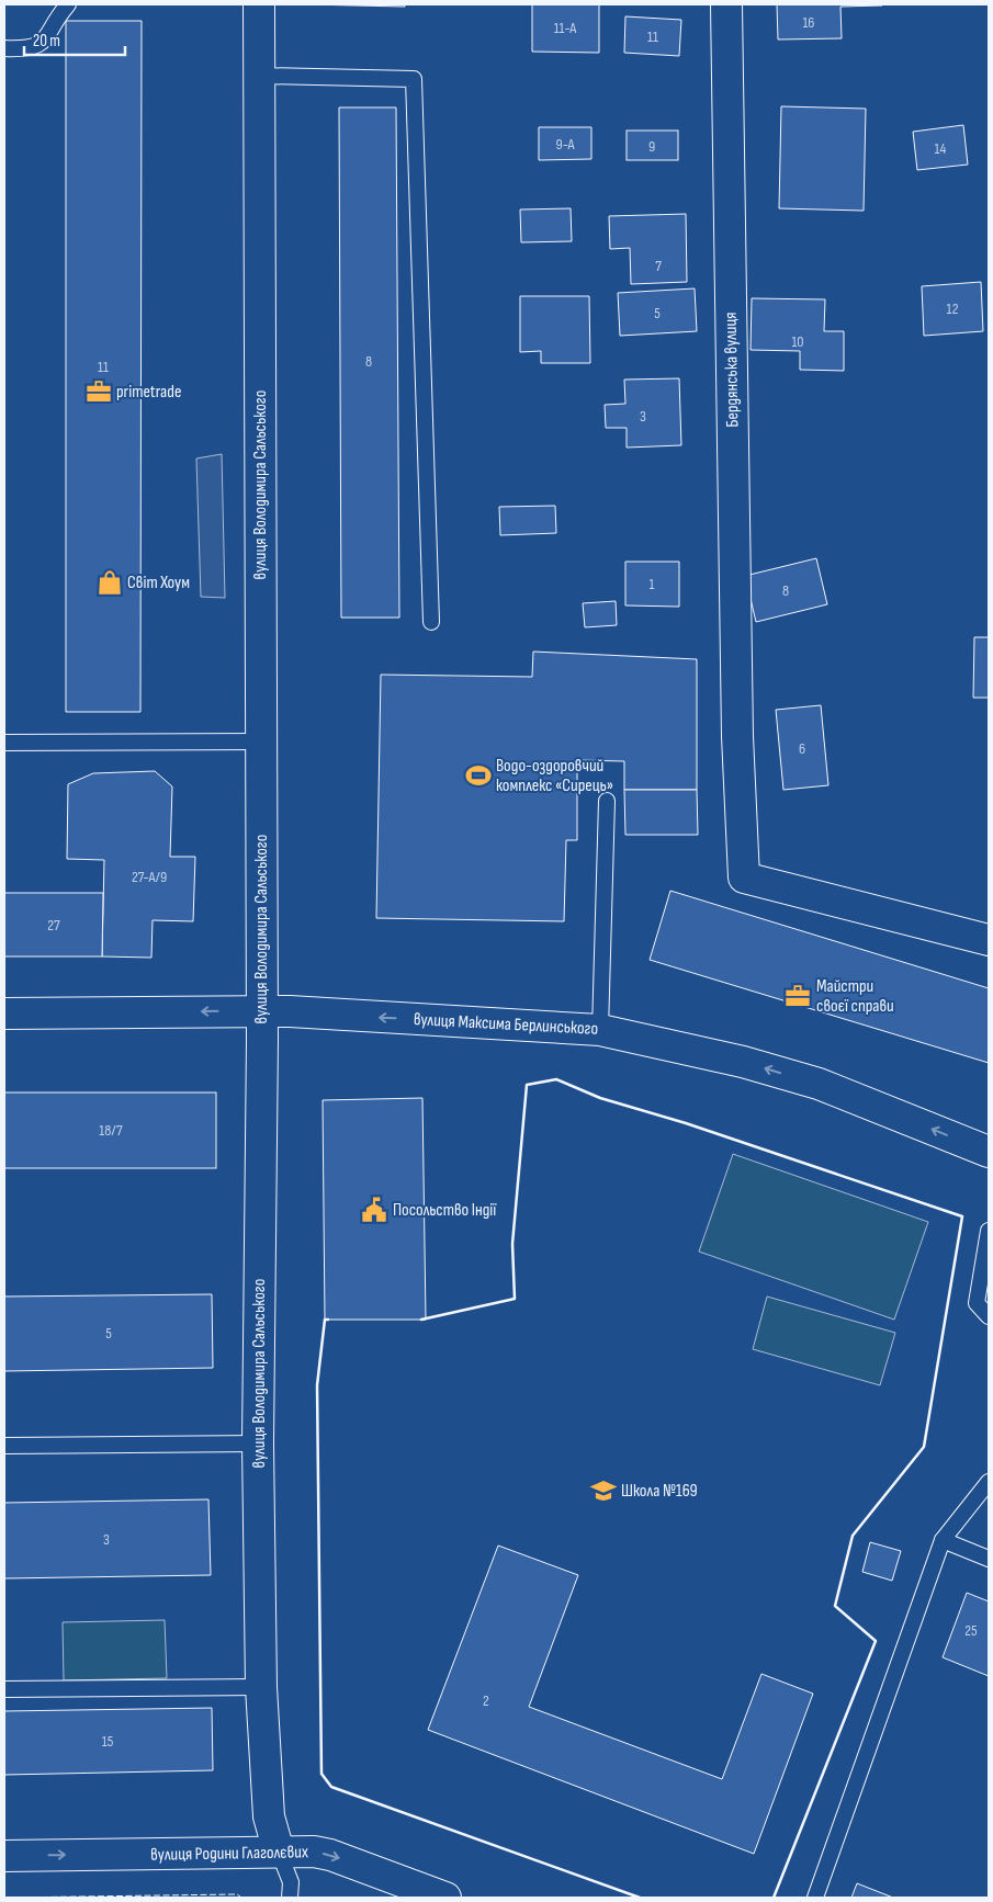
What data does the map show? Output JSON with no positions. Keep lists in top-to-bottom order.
{
  "streets": {
    "street": [
      "Бердянська вулиця",
      "вулиця Володимира Сальського",
      "вулиця Максима Берлинського",
      "вулиця Родини Глаголєвих"
    ]
  },
  "crossings": [
    ["вулиця Володимира Сальського", "вулиця Максима Берлинського"],
    ["вулиця Володимира Сальського", "вулиця Родини Глаголєвих"]
  ],
  "one_way": ["вулиця Максима Берлинського", "вулиця Родини Глаголєвих"],
  "places": {
    "office": ["primetrade", "Майстри своєї справи"],
    "shop": ["Світ Хоум"],
    "sports": ["Водо-оздоровчий комплекс «Сирець»"],
    "public building": ["Посольство Індії"],
    "school or university": ["Школа №169"]
  },
  "house_numbers": [
    "16",
    "11-А",
    "11",
    "9-А",
    "9",
    "14",
    "7",
    "12",
    "5",
    "10",
    "8",
    "11",
    "3",
    "1",
    "8",
    "6",
    "27-А/9",
    "27",
    "18/7",
    "5",
    "3",
    "25",
    "2",
    "15"
  ],
  "scale_bar": "20 m"
}
